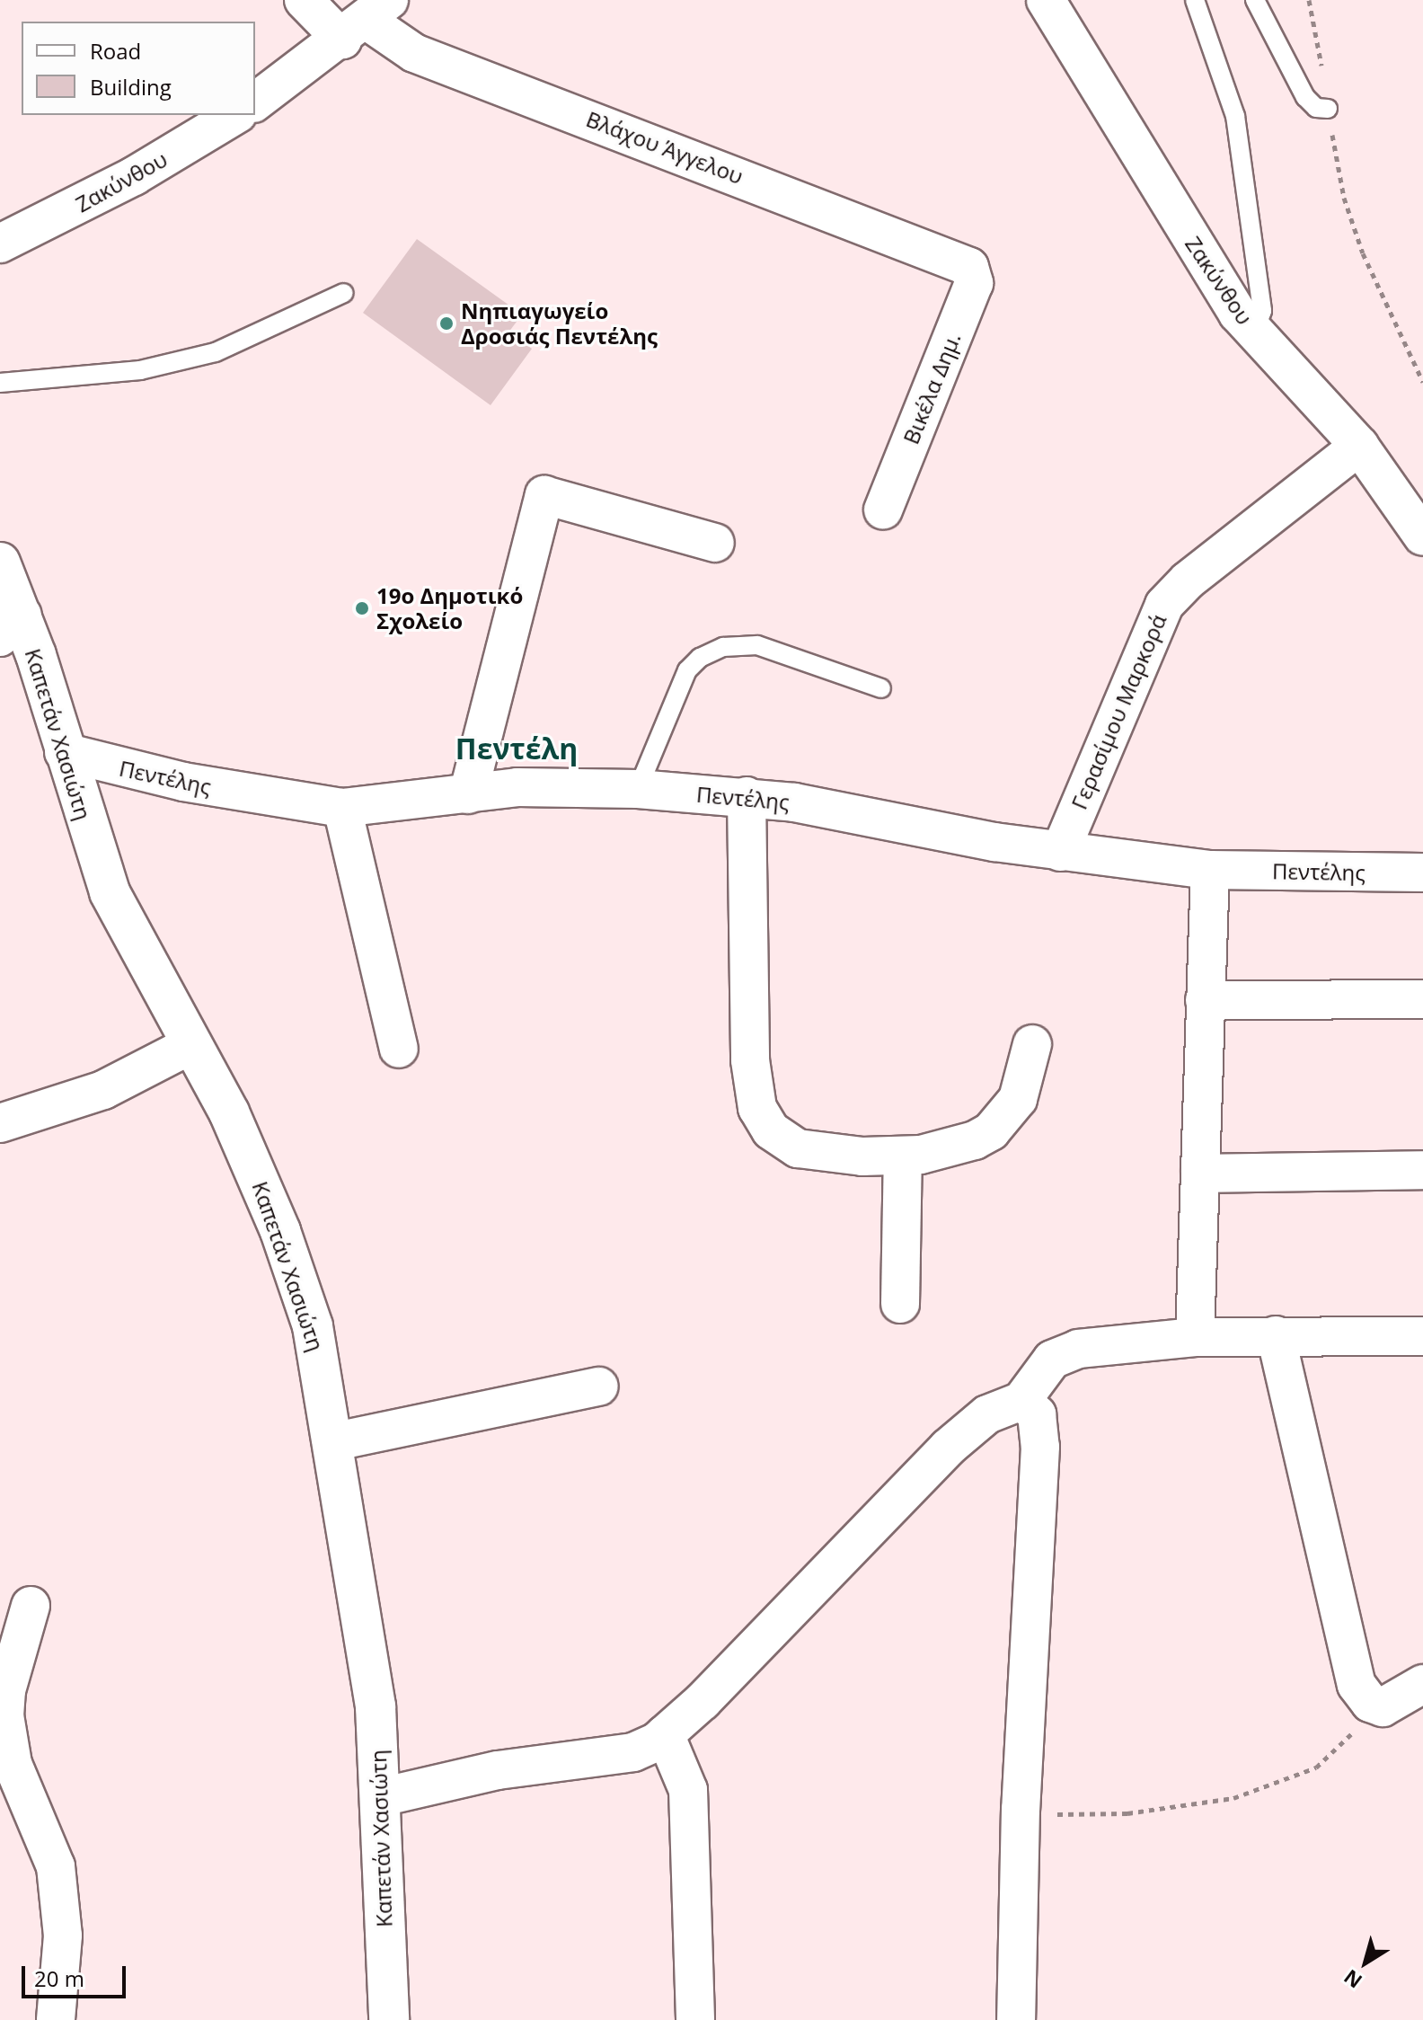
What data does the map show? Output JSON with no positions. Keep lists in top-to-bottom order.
{
  "streets": {
    "street": [
      "Βλάχου Άγγελου",
      "Ζακύνθου",
      "Βικέλα Δημ.",
      "Γερασίμου Μαρκορά",
      "Καπετάν Χασιώτη",
      "Πεντέλης"
    ]
  },
  "crossings": [
    ["Βλάχου Άγγελου", "Βικέλα Δημ."],
    ["Ζακύνθου", "Γερασίμου Μαρκορά"],
    ["Γερασίμου Μαρκορά", "Πεντέλης"],
    ["Καπετάν Χασιώτη", "Πεντέλης"]
  ],
  "districts": ["Πεντέλη"],
  "places": ["Νηπιαγωγείο Δροσιάς Πεντέλης", "19ο Δημοτικό Σχολείο"],
  "legend": ["Road", "Building"],
  "scale_bar": "20 m",
  "north": "bottom left"
}
